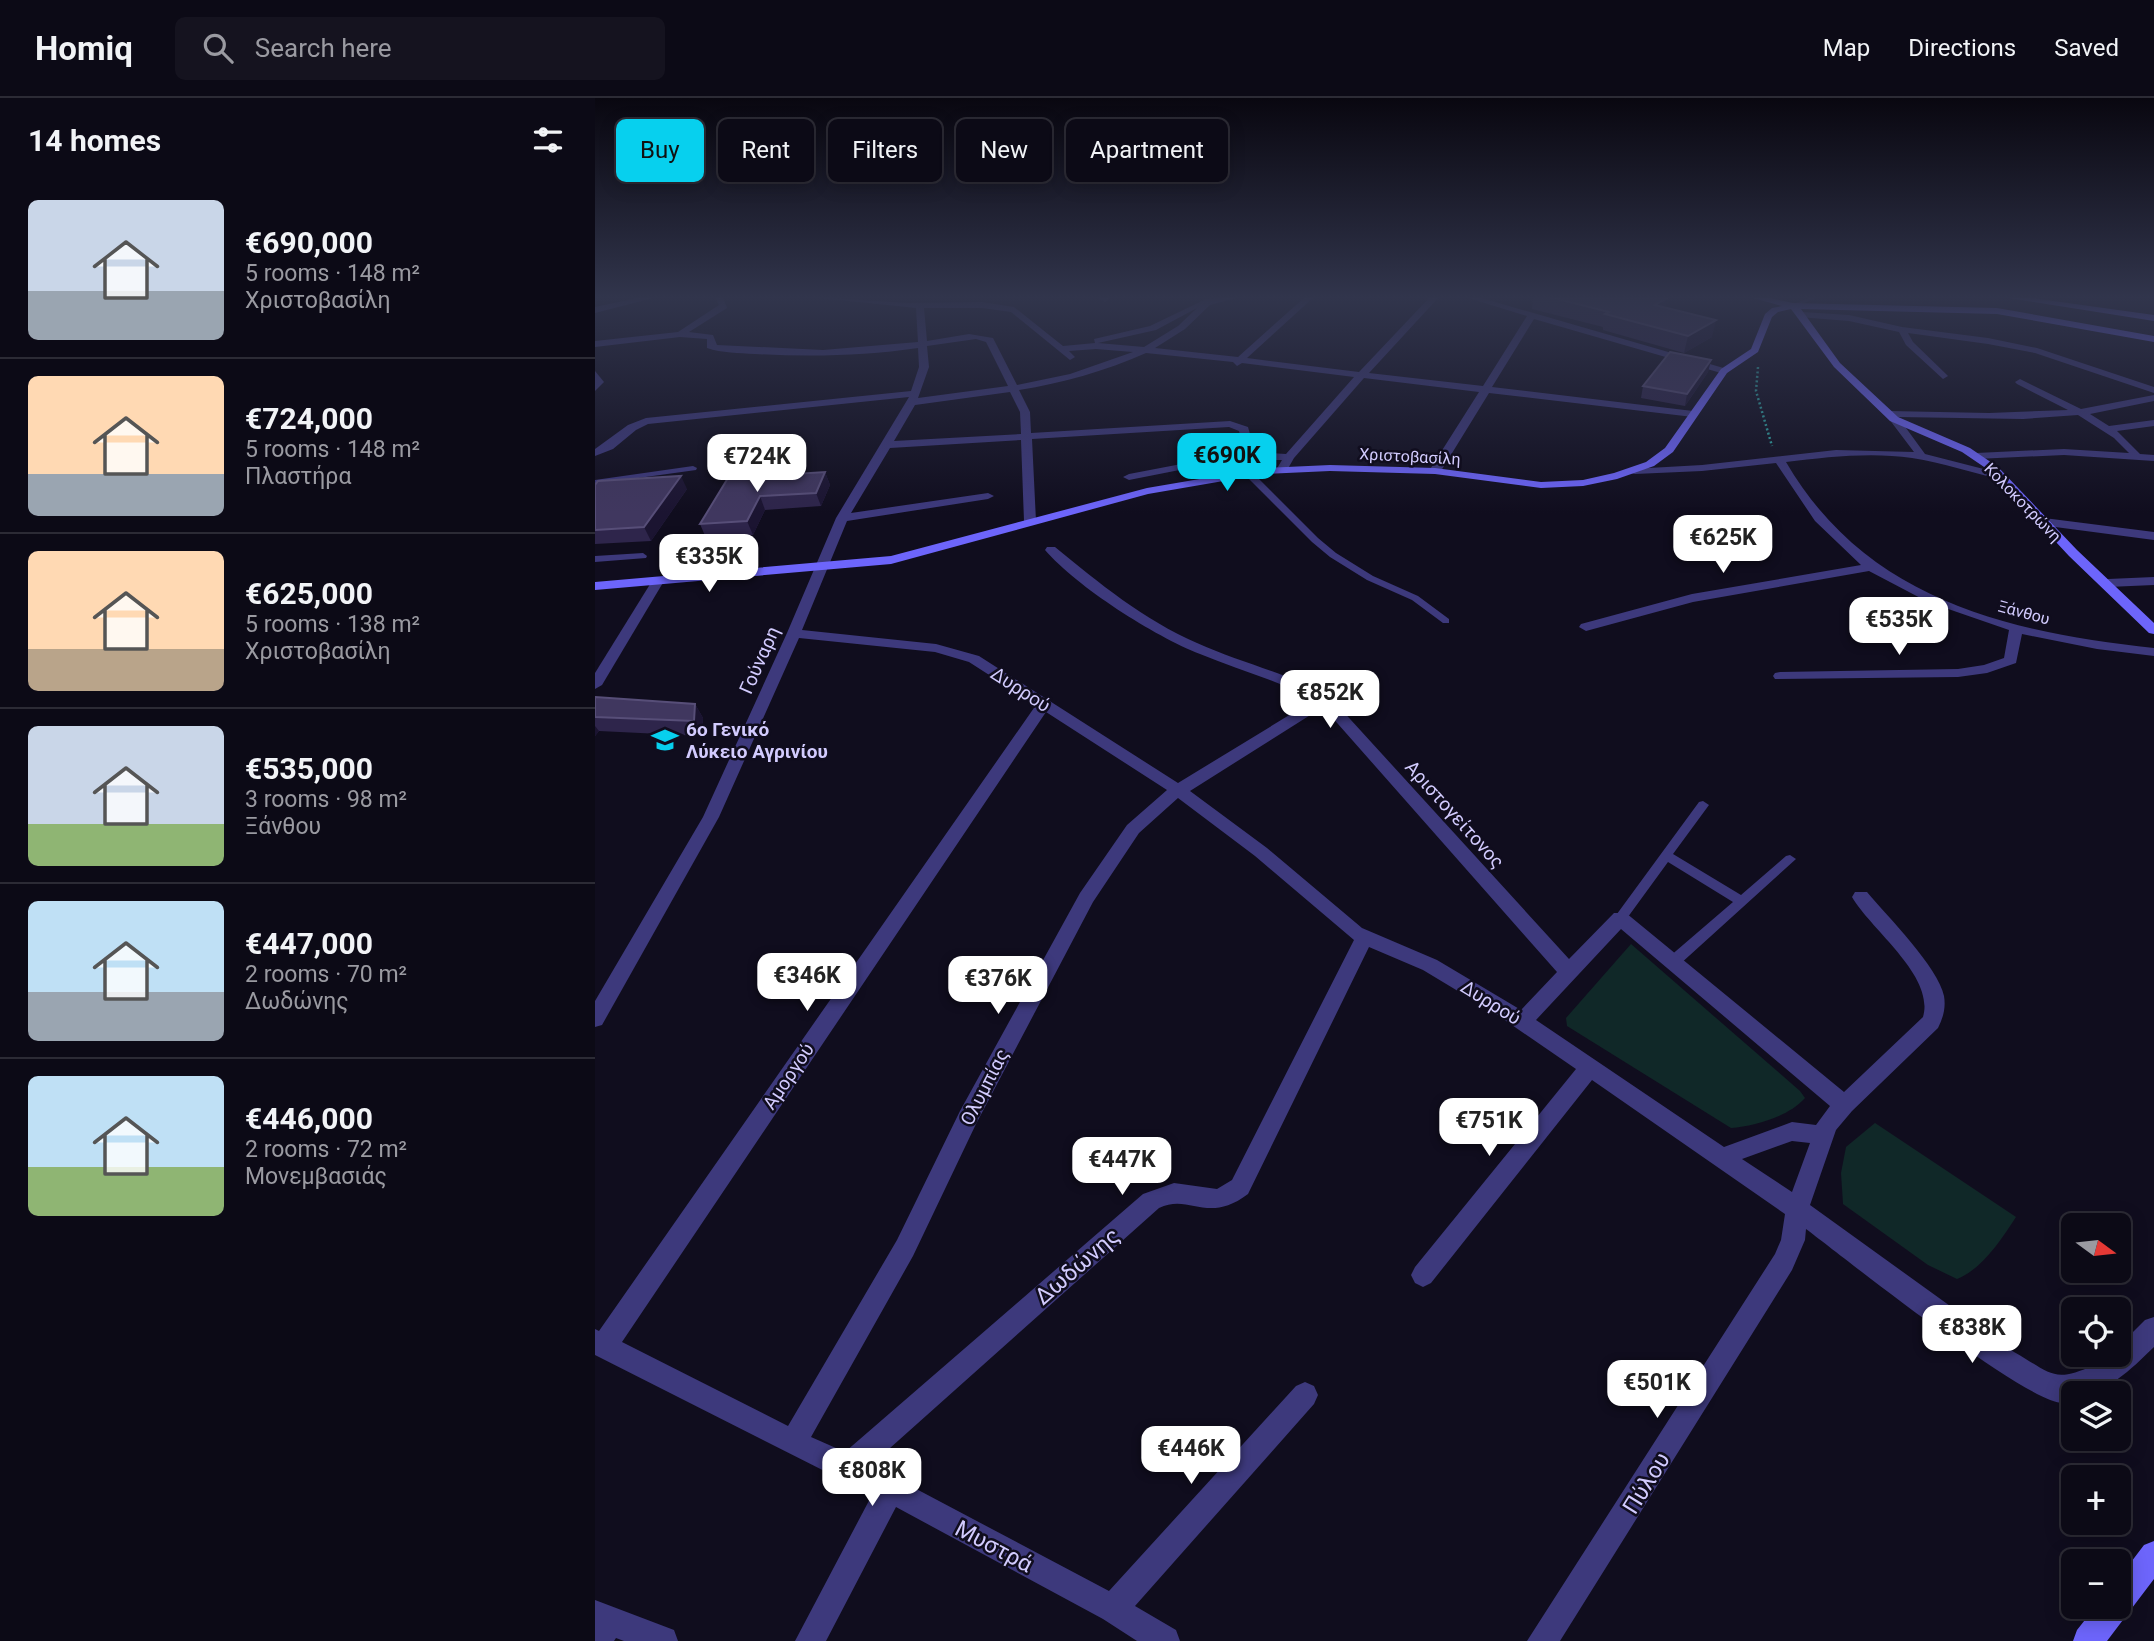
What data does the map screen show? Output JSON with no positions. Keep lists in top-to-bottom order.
{
  "streets": {
    "main road": ["Χριστοβασίλη", "Κολοκοτρώνη"],
    "street": [
      "Ξάνθου",
      "Γούναρη",
      "Δυρρού",
      "Αριστογείτονος",
      "Αμοργού",
      "Ολυμπίας",
      "Δωδώνης",
      "Πύλου",
      "Μυστρά"
    ]
  },
  "crossings": [
    ["Χριστοβασίλη", "Κολοκοτρώνη"],
    ["Χριστοβασίλη", "Ξάνθου"],
    ["Χριστοβασίλη", "Γούναρη"],
    ["Γούναρη", "Δυρρού"],
    ["Δυρρού", "Αμοργού"],
    ["Δυρρού", "Ολυμπίας"],
    ["Δυρρού", "Δωδώνης"],
    ["Δυρρού", "Πύλου"],
    ["Αριστογείτονος", "Ολυμπίας"],
    ["Αμοργού", "Μυστρά"],
    ["Ολυμπίας", "Μυστρά"],
    ["Δωδώνης", "Μυστρά"]
  ],
  "places": {
    "school or university": ["6ο Γενικό Λύκειο Αγρινίου"]
  },
  "north": "right",
  "page": {
    "header": "Homiq",
    "search": "Search here",
    "nav": ["Map", "Directions", "Saved"],
    "heading": "14 homes",
    "chip": [
      "Buy",
      "Rent",
      "Filters",
      "New",
      "Apartment"
    ],
    "list": [
      {
        "name": "€690,000",
        "note": "5 rooms · 148 m² · Χριστοβασίλη"
      },
      {
        "name": "€724,000",
        "note": "5 rooms · 148 m² · Πλαστήρα"
      },
      {
        "name": "€625,000",
        "note": "5 rooms · 138 m² · Χριστοβασίλη"
      },
      {
        "name": "€535,000",
        "note": "3 rooms · 98 m² · Ξάνθου"
      },
      {
        "name": "€447,000",
        "note": "2 rooms · 70 m² · Δωδώνης"
      },
      {
        "name": "€446,000",
        "note": "2 rooms · 72 m² · Μονεμβασιάς"
      }
    ],
    "price": [
      "€690K",
      "€724K",
      "€625K",
      "€335K",
      "€535K",
      "€852K",
      "€346K",
      "€376K",
      "€751K",
      "€447K",
      "€838K",
      "€501K",
      "€446K",
      "€808K"
    ],
    "map_buttons": ["+", "−"]
  }
}
